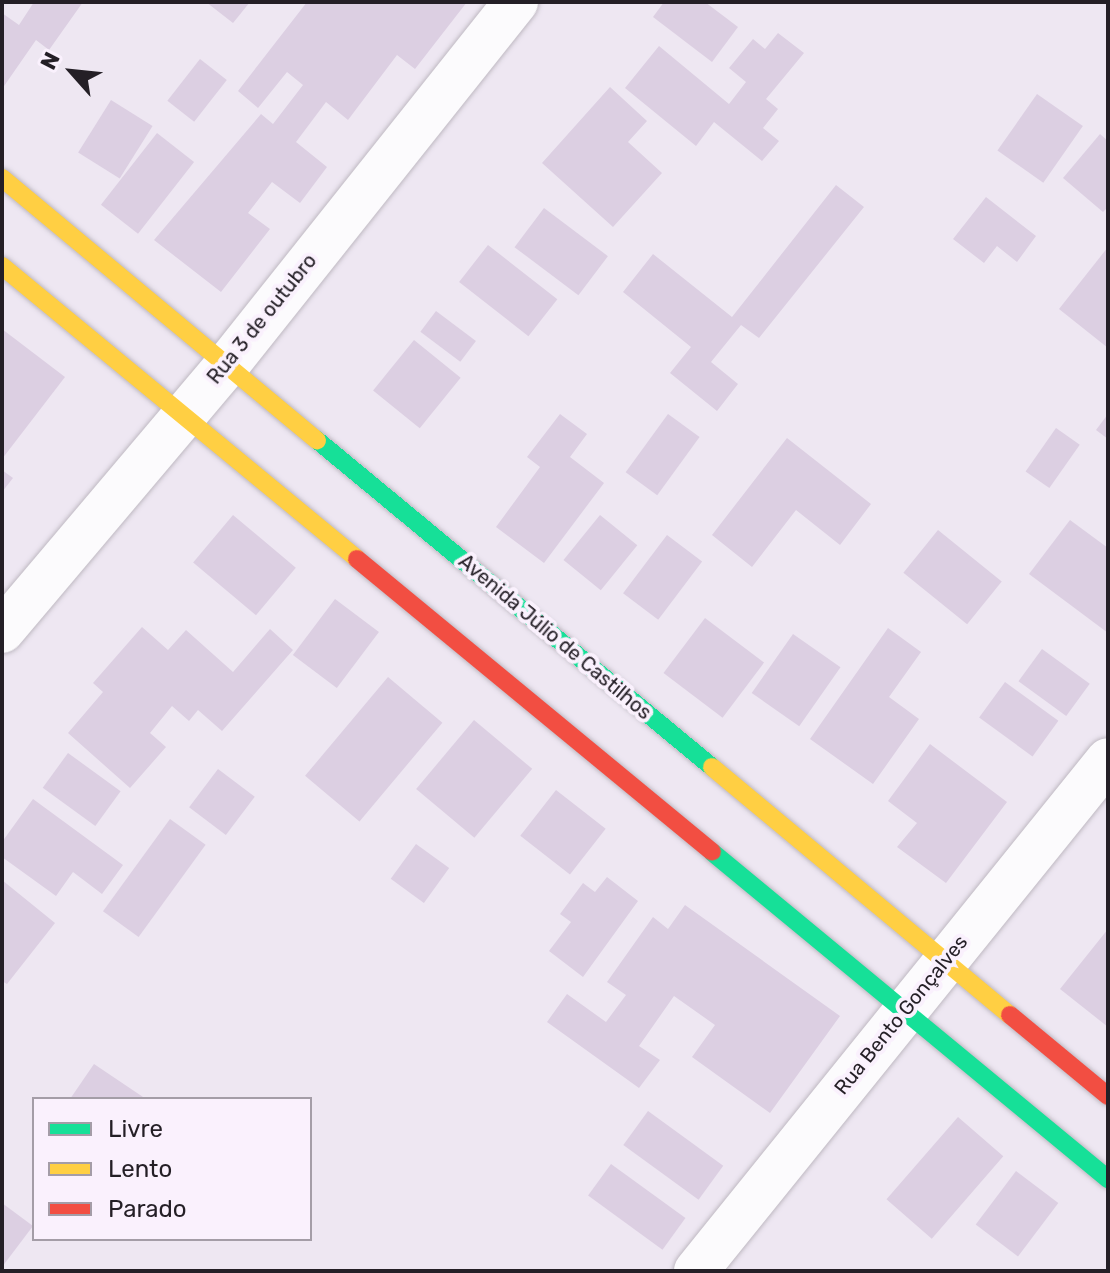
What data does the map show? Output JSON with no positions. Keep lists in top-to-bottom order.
{
  "streets": {
    "street": ["Rua 3 de outubro", "Avenida Júlio de Castilhos", "Rua Bento Gonçalves"]
  },
  "crossings": [
    ["Rua 3 de outubro", "Avenida Júlio de Castilhos"],
    ["Avenida Júlio de Castilhos", "Rua Bento Gonçalves"]
  ],
  "legend": ["Livre", "Lento", "Parado"],
  "north": "top left"
}
